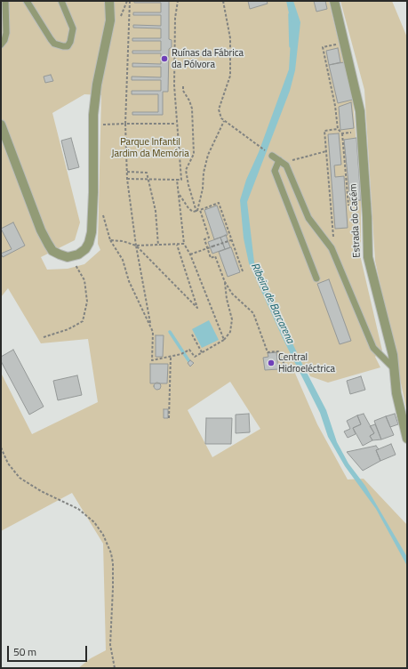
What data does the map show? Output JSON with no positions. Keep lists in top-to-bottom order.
{
  "streets": {
    "street": ["Estrada do Cacém"]
  },
  "water": ["Ribeira de Barcarena"],
  "parks": ["Parque Infantil Jardim da Memória"],
  "places": ["Ruínas da Fábrica da Pólvora", "Central Hidroeléctrica"],
  "scale_bar": "50 m"
}
